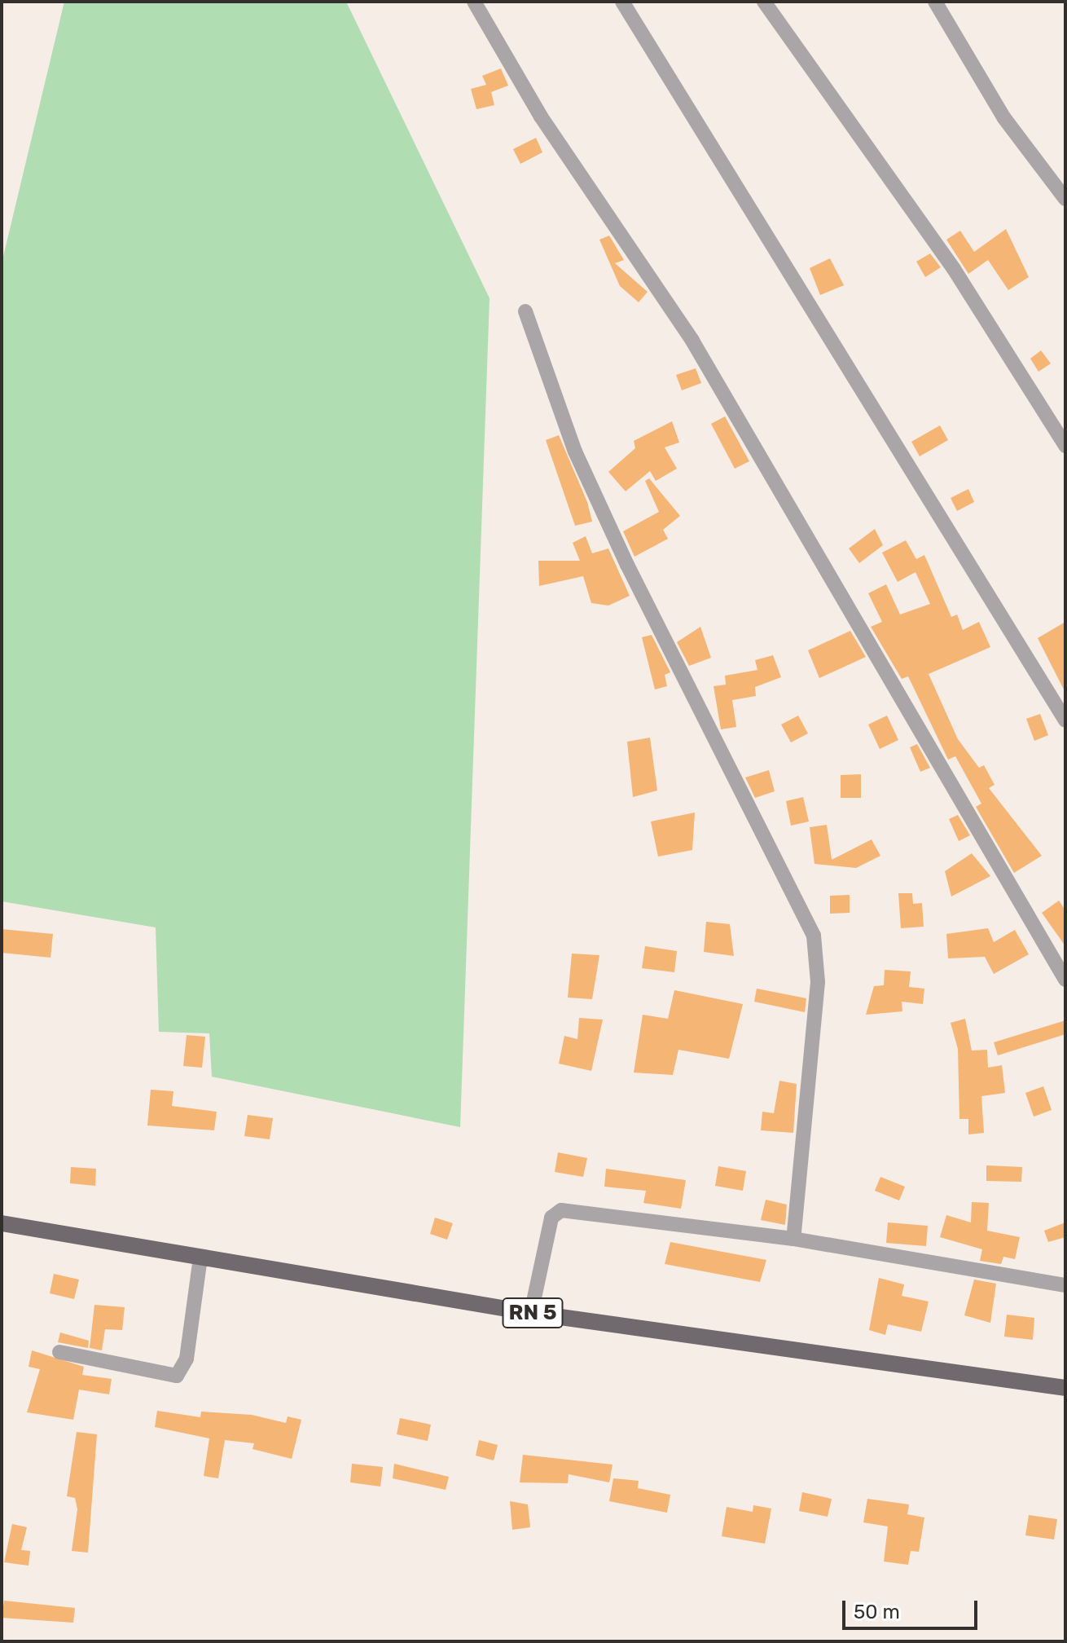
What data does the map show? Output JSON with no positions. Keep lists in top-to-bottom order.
{
  "streets": {
    "main road": ["RN 5"]
  },
  "scale_bar": "50 m"
}
